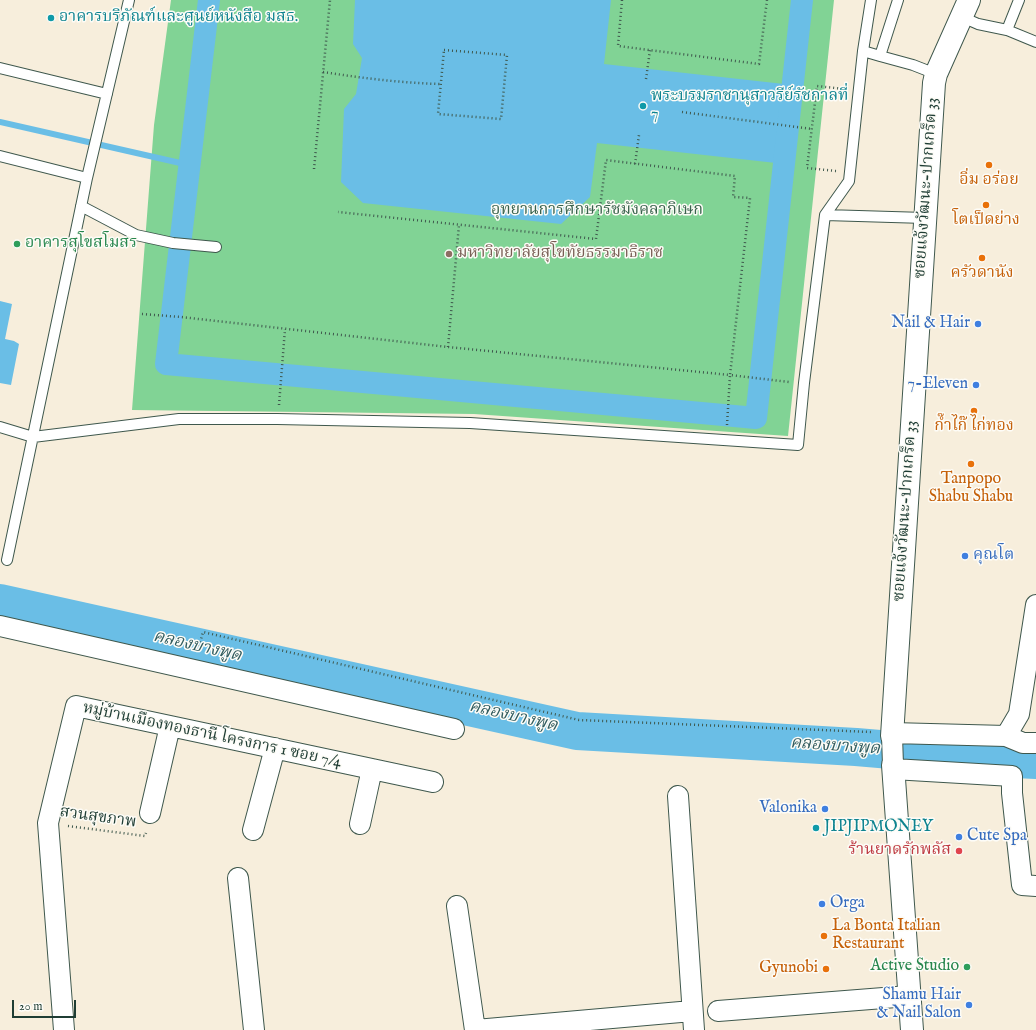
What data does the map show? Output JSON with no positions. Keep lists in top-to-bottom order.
{
  "streets": {
    "street": ["ซอยแจ้งวัฒนะ-ปากเกร็ด 33", "หมู่บ้านเมืองทองธานี โครงการ 1 ซอย 7/4"],
    "path": ["สวนสุขภาพ"]
  },
  "crossings": [
    ["หมู่บ้านเมืองทองธานี โครงการ 1 ซอย 7/4", "สวนสุขภาพ"]
  ],
  "water": ["คลองบางพูด"],
  "parks": ["อุทยานการศึกษารัชมังคลาภิเษก"],
  "places": [
    "อาคารบริภัณฑ์และศูนย์หนังสือ มสธ.",
    "พระบรมราชานุสาวรีย์รัชกาลที่ 7",
    "อิ่ม อร่อย",
    "โตเป็ดย่าง",
    "อาคารสุโขสโมสร",
    "มหาวิทยาลัยสุโขทัยธรรมาธิราช",
    "ครัวดานัง",
    "Nail & Hair",
    "7-Eleven",
    "ก๊ำไก๊ ไก่ทอง",
    "Tanpopo Shabu Shabu",
    "คุณโต",
    "Valonika",
    "JIPJIPMONEY",
    "Cute Spa",
    "ร้านยาดรักพลัส",
    "Orga",
    "La Bonta Italian Restaurant",
    "Active Studio",
    "Gyunobi",
    "Shamu Hair & Nail Salon"
  ],
  "scale_bar": "20 m"
}
